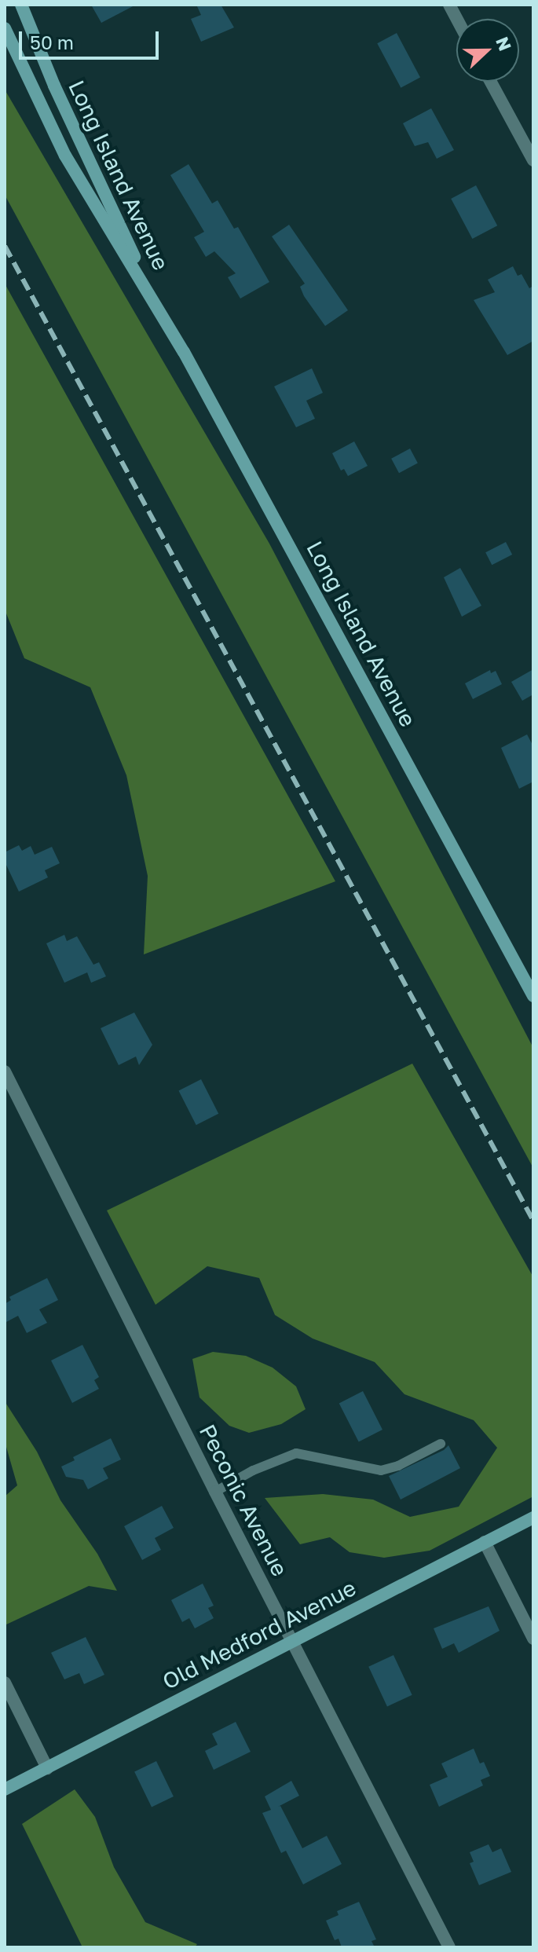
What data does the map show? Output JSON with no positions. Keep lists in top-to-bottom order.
{
  "streets": {
    "street": ["Long Island Avenue", "Peconic Avenue", "Old Medford Avenue"]
  },
  "crossings": [
    ["Peconic Avenue", "Old Medford Avenue"]
  ],
  "scale_bar": "50 m",
  "north": "right"
}
